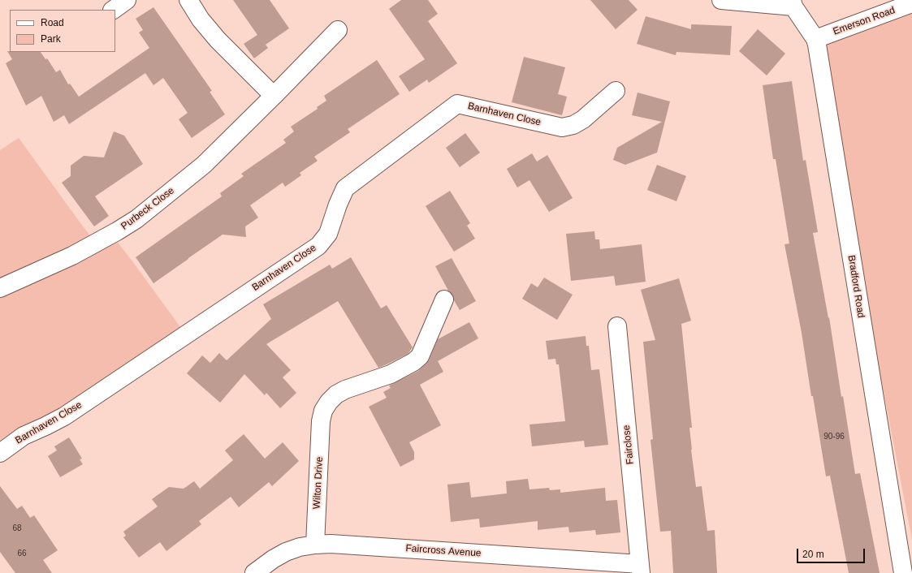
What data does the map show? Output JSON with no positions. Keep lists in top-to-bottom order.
{
  "streets": {
    "street": [
      "Emerson Road",
      "Barnhaven Close",
      "Purbeck Close",
      "Bradford Road",
      "Fairclose",
      "Wilton Drive",
      "Faircross Avenue"
    ]
  },
  "crossings": [
    ["Emerson Road", "Bradford Road"],
    ["Fairclose", "Faircross Avenue"],
    ["Wilton Drive", "Faircross Avenue"]
  ],
  "house_numbers": ["90-96", "68", "66"],
  "legend": ["Road", "Park"],
  "scale_bar": "20 m"
}
